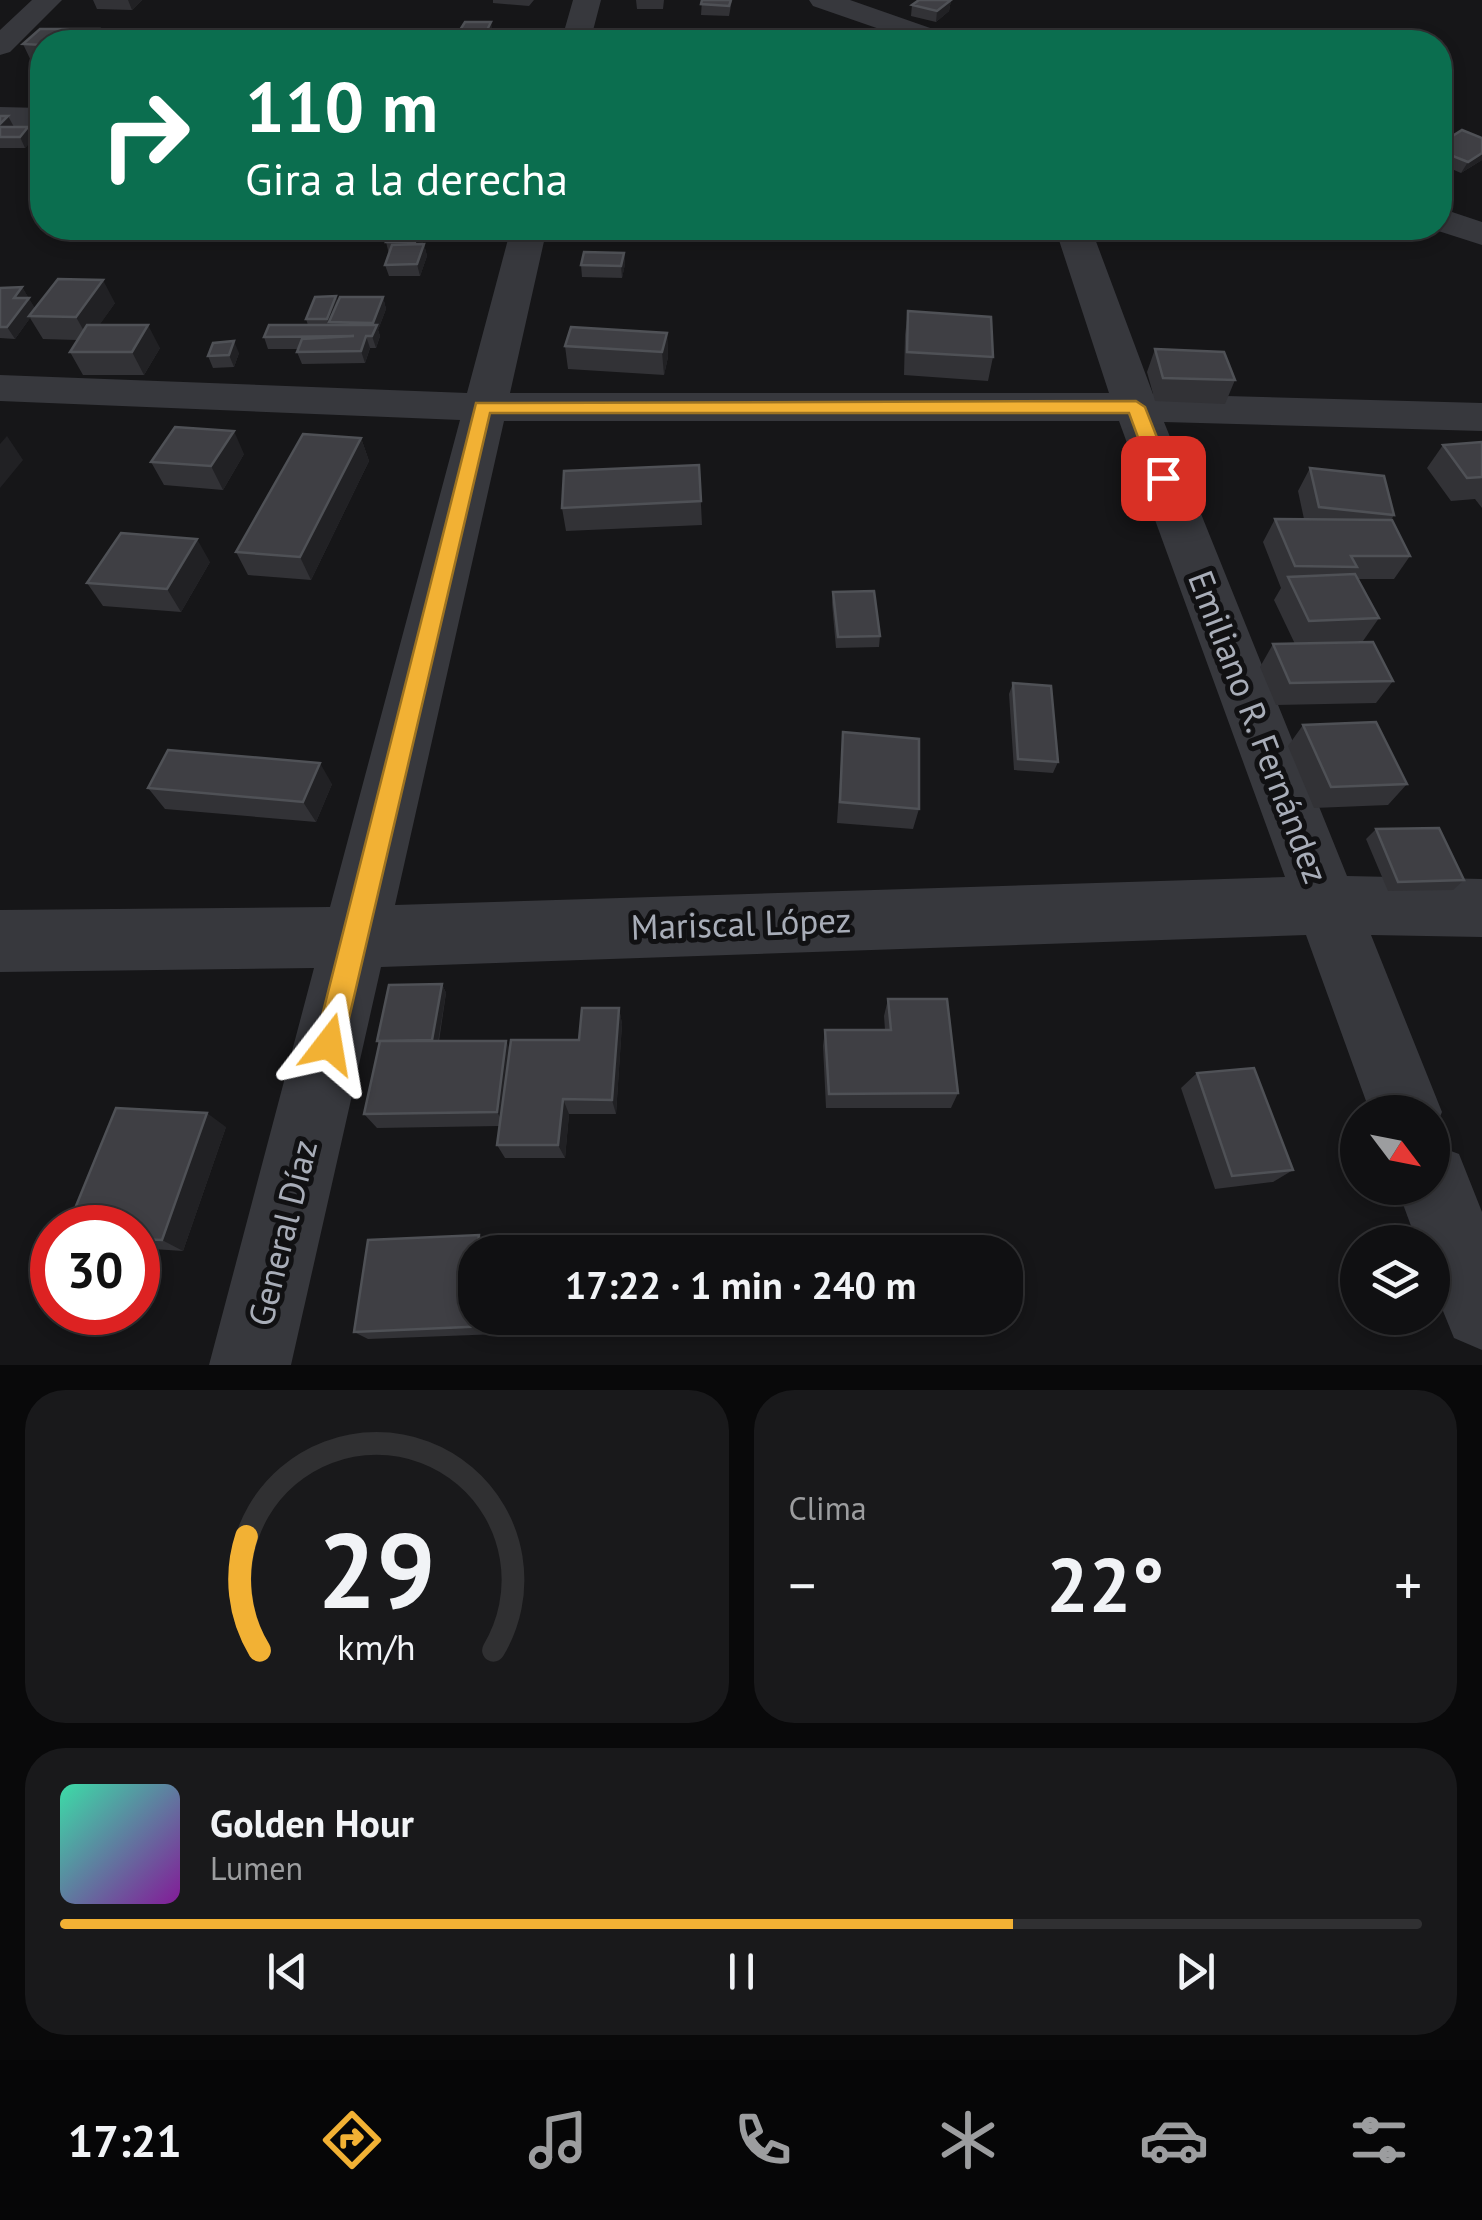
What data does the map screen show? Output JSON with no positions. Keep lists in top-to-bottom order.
{
  "streets": {
    "street": ["Emiliano R. Fernández", "Mariscal López", "General Díaz"]
  },
  "crossings": [
    ["Emiliano R. Fernández", "Mariscal López"],
    ["Mariscal López", "General Díaz"]
  ],
  "north": "bottom right",
  "page": {
    "turn": ["110 m", "Gira a la derecha"],
    "limit": "30",
    "trip": "17:22 · 1 min · 240 m",
    "tile": "Clima",
    "heat": ["−", "22°", "+"],
    "song": ["Golden Hour", "Lumen"],
    "tabs": "17:21",
    "gauge": ["29", "km/h"]
  }
}
